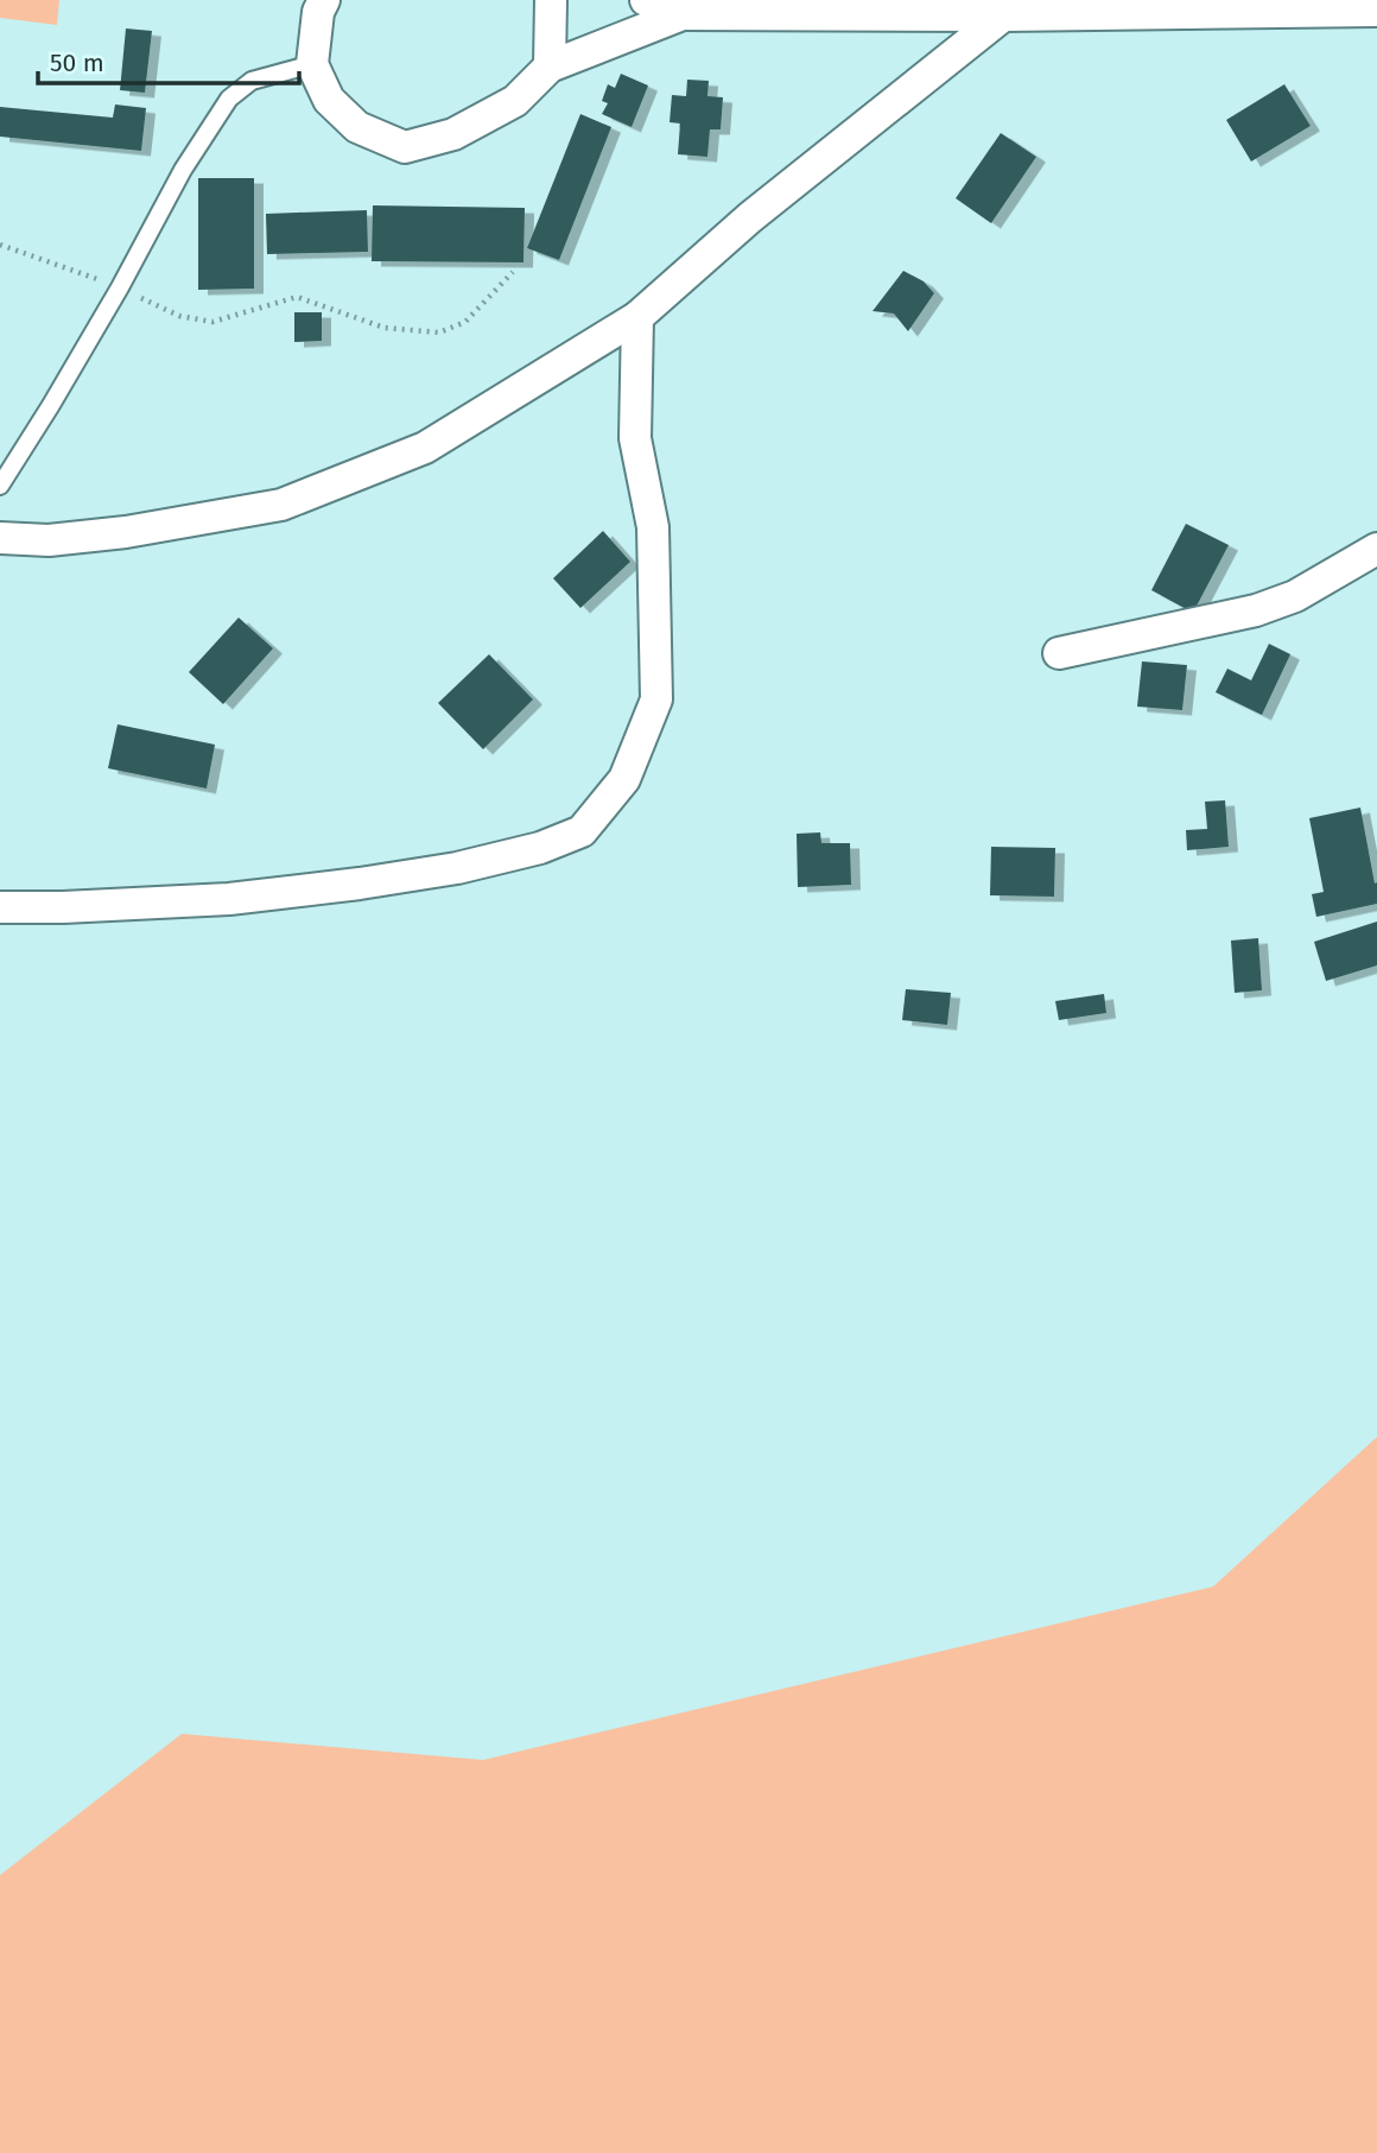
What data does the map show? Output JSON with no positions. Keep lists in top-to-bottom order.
{
  "scale_bar": "50 m"
}
